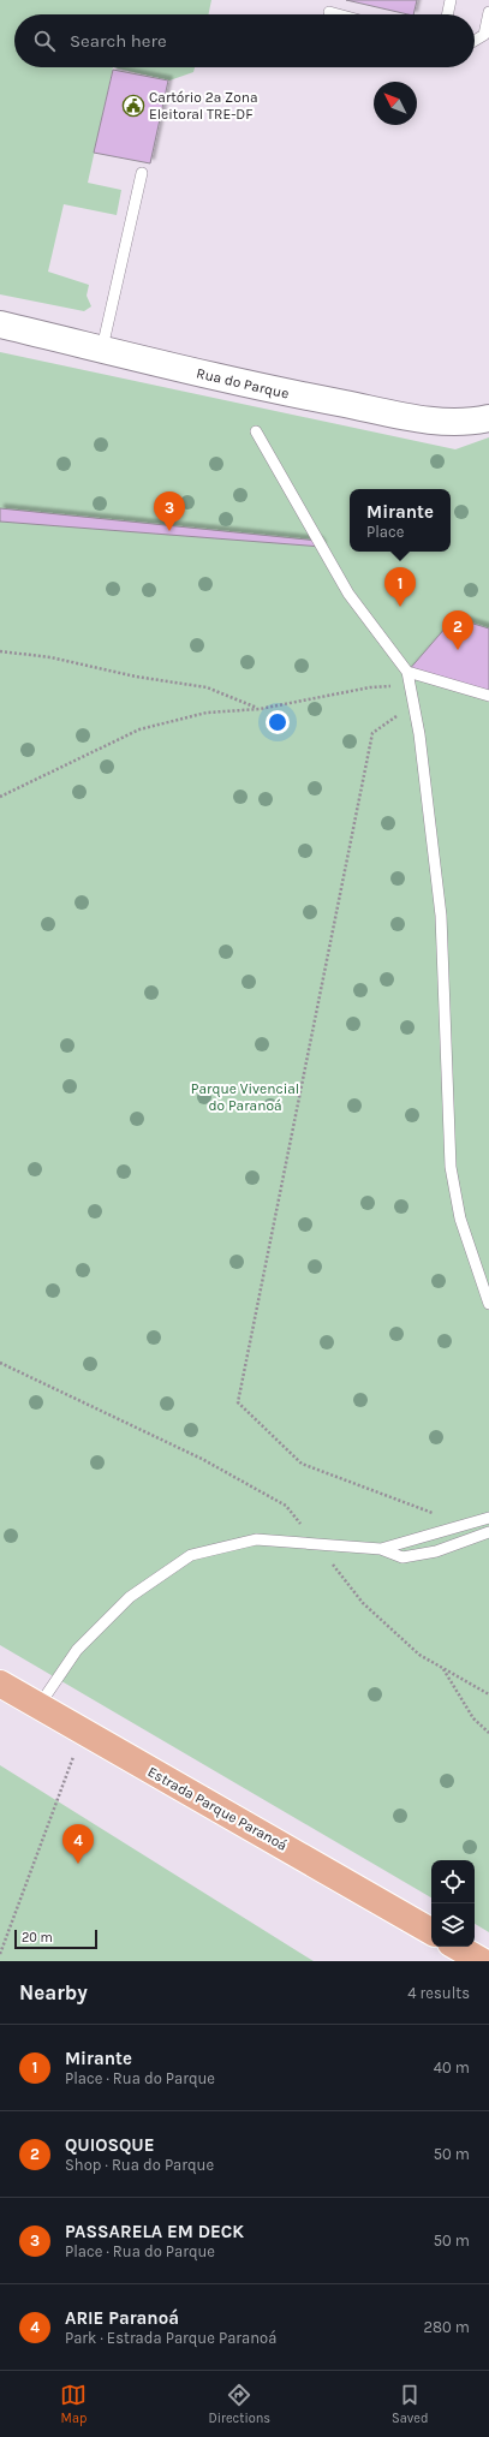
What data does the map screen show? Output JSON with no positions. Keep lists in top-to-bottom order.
{
  "streets": {
    "main road": ["Estrada Parque Paranoá"],
    "street": ["Rua do Parque"]
  },
  "parks": ["Parque Vivencial do Paranoá"],
  "places": {
    "public building": ["Cartório 2ª Zona Eleitoral TRE-DF"]
  },
  "scale_bar": "20 m",
  "north": "top left",
  "page": {
    "search": "Search here",
    "popup": ["Mirante", "Place"],
    "pins": [
      "3",
      "1",
      "2",
      "4"
    ],
    "scale": "20 m",
    "heading": ["Nearby", "4 results"],
    "list": [
      {
        "mark": "1",
        "name": "Mirante",
        "note": "Place · Rua do Parque",
        "value": "40 m"
      },
      {
        "mark": "2",
        "name": "QUIOSQUE",
        "note": "Shop · Rua do Parque",
        "value": "50 m"
      },
      {
        "mark": "3",
        "name": "PASSARELA EM DECK",
        "note": "Place · Rua do Parque",
        "value": "50 m"
      },
      {
        "mark": "4",
        "name": "ARIE Paranoá",
        "note": "Park · Estrada Parque Paranoá",
        "value": "280 m"
      }
    ],
    "nav": ["Map", "Directions", "Saved"]
  }
}
